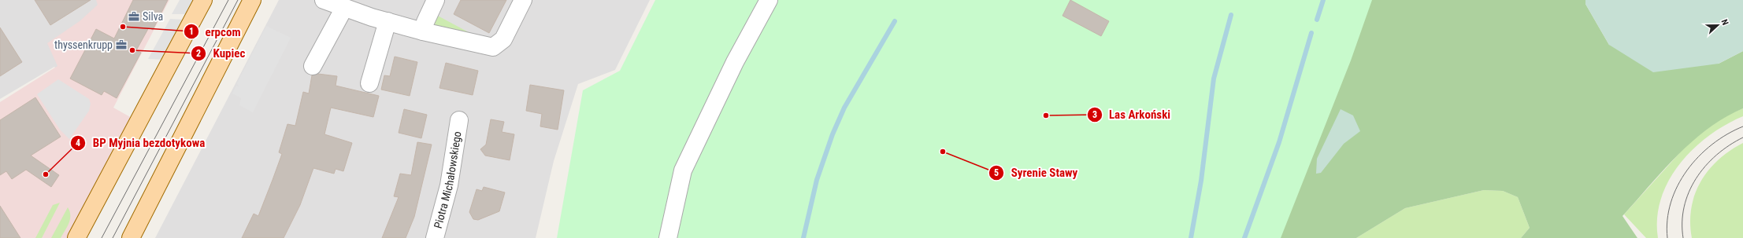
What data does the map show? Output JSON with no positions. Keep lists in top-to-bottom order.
{
  "streets": {
    "street": ["Piotra Michałowskiego"]
  },
  "places": {
    "office": ["Silva", "thyssenkrupp"],
    "other": [
      "erpcom",
      "Kupiec",
      "Las Arkoński",
      "Syrenie Stawy",
      "BP Myjnia bezdotykowa"
    ]
  },
  "north": "right"
}
